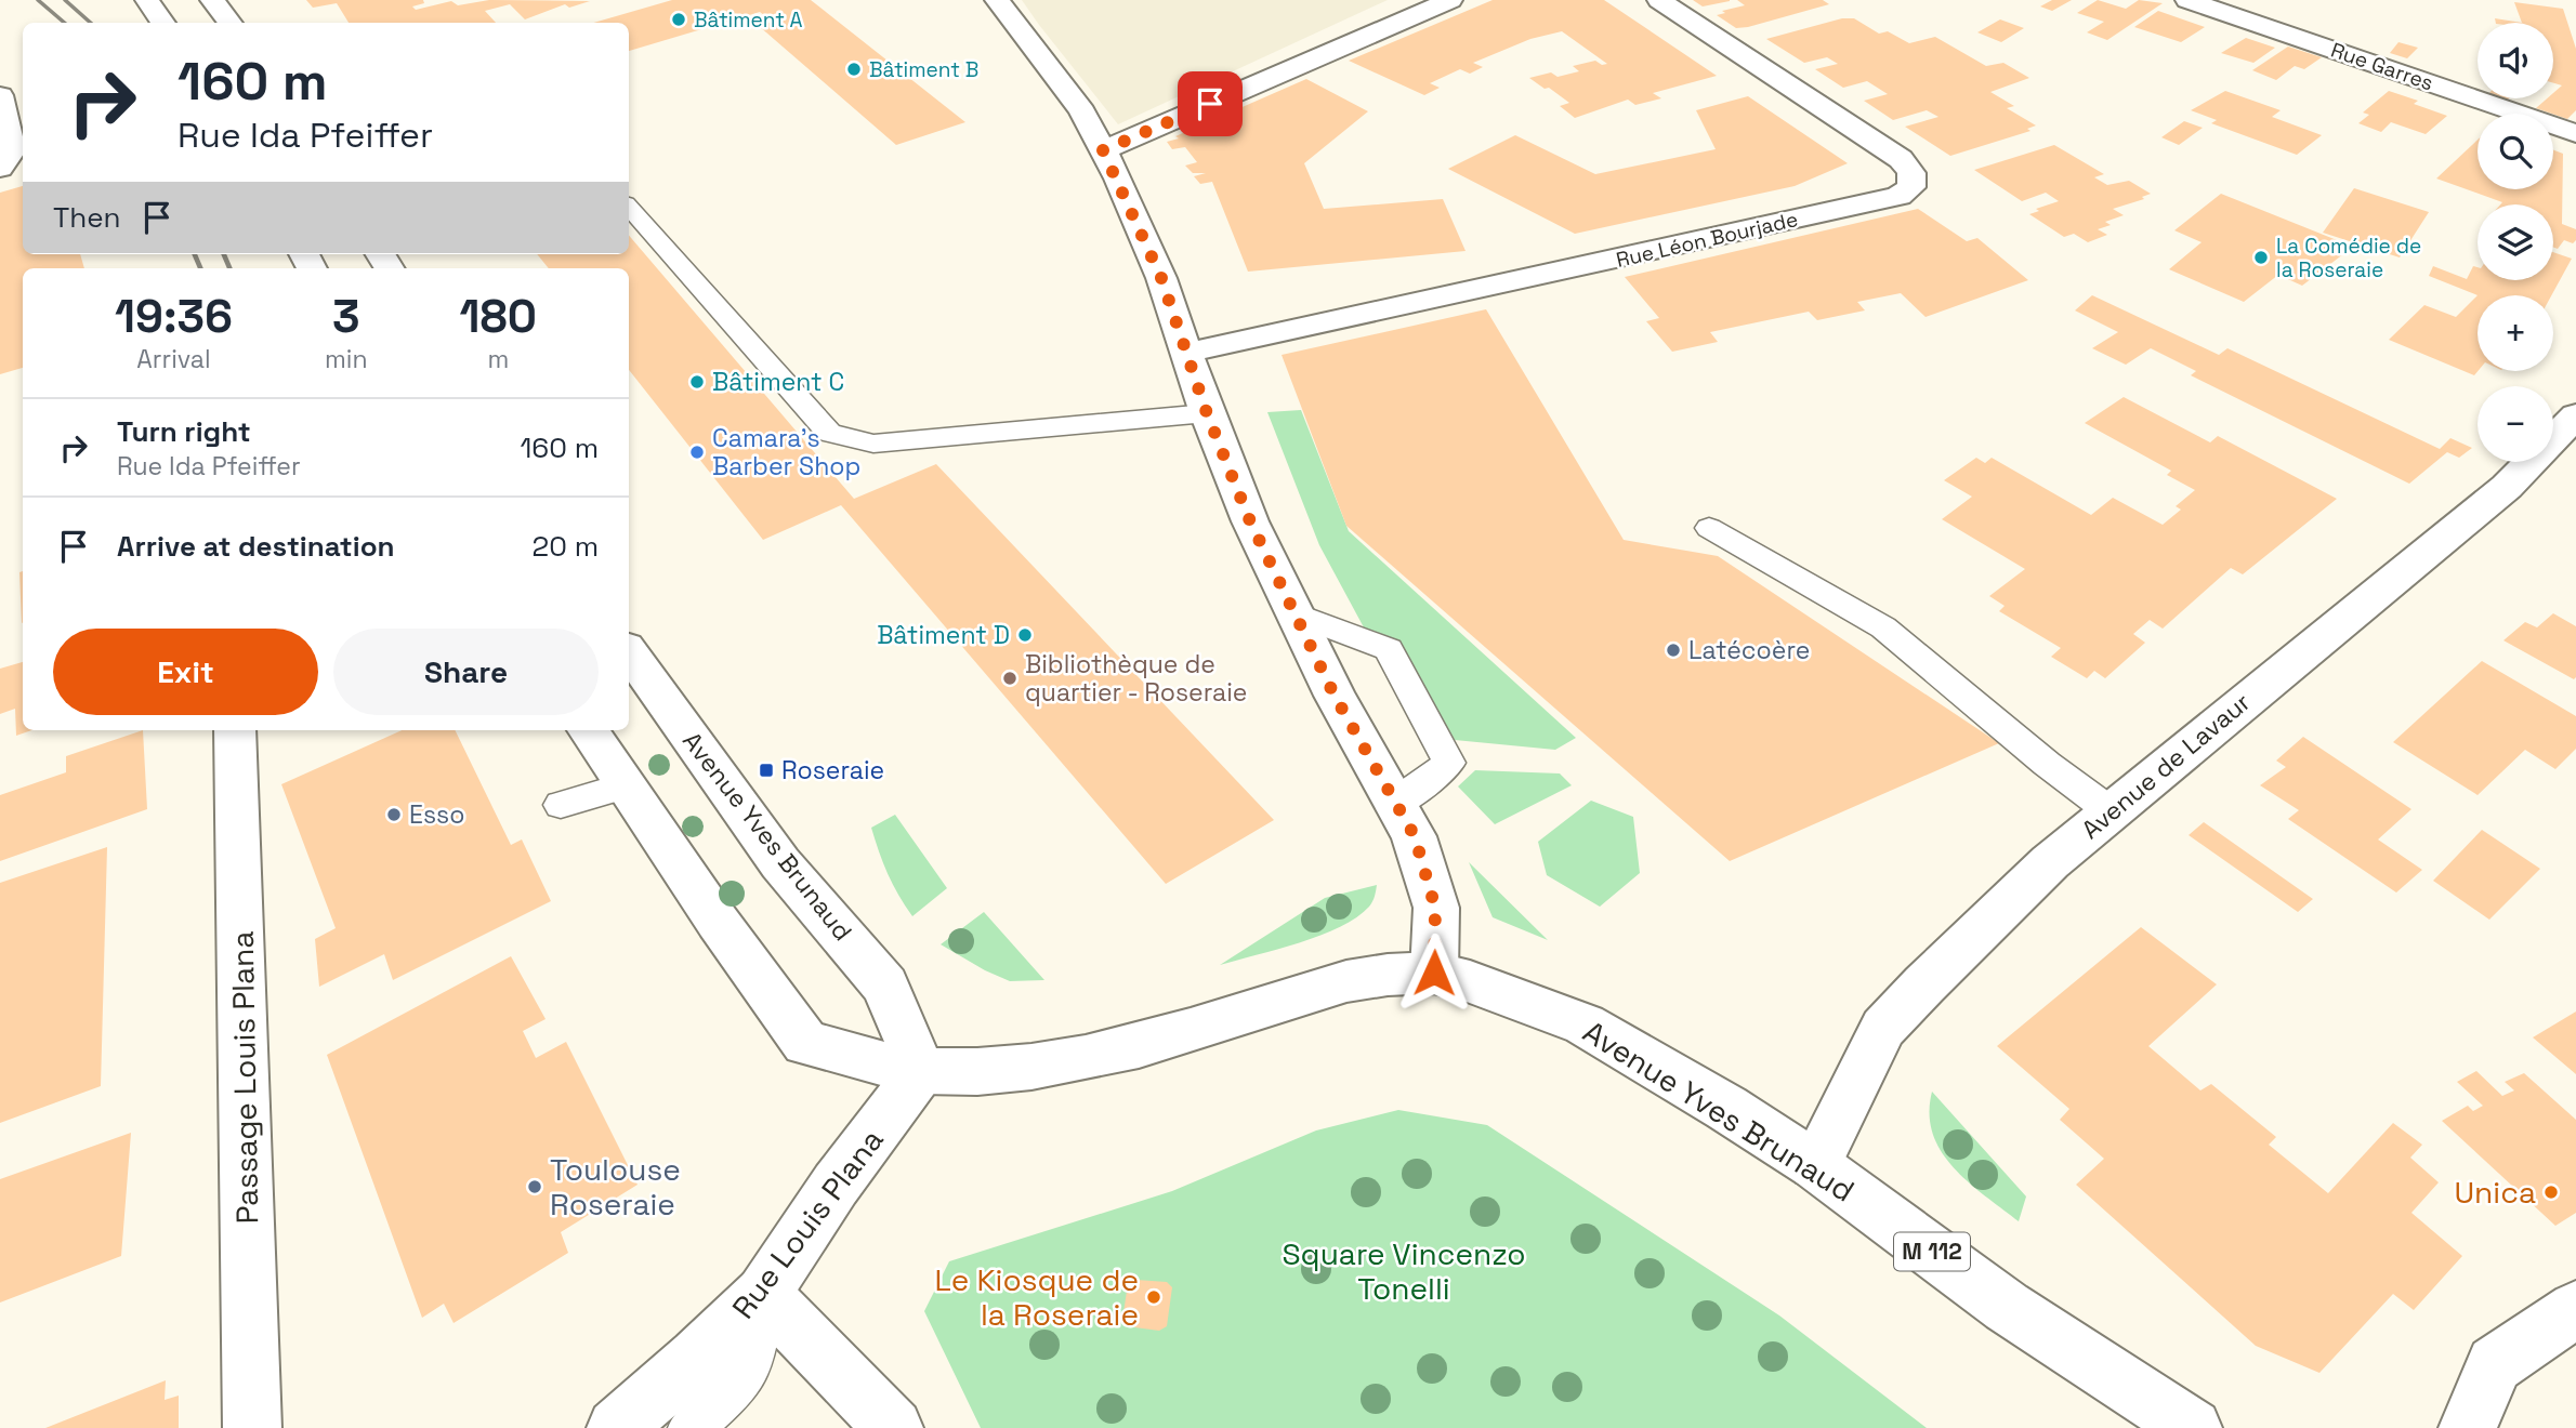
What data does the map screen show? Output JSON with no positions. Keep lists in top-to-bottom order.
{
  "streets": {
    "street": [
      "Rue Garres",
      "Rue Léon Bourjade",
      "Avenue de Lavaur",
      "Avenue Yves Brunaud",
      "Passage Louis Plana",
      "Rue Louis Plana",
      "M 112"
    ]
  },
  "crossings": [
    ["Avenue de Lavaur", "Avenue Yves Brunaud"],
    ["Avenue Yves Brunaud", "Rue Louis Plana"]
  ],
  "parks": ["Square Vincenzo Tonelli"],
  "places": {
    "other": [
      "Bâtiment A",
      "Bâtiment B",
      "La Comédie de la Roseraie",
      "Bâtiment C",
      "Camara's Barber Shop",
      "Bâtiment D",
      "Latécoère",
      "Bibliothèque de quartier - Roseraie",
      "Esso",
      "Toulouse Roseraie",
      "Unica",
      "Le Kiosque de la Roseraie"
    ],
    "transit": ["Roseraie"]
  },
  "page": {
    "map_buttons": ["+", "−"],
    "turn": ["160 m", "Rue Ida Pfeiffer"],
    "then": "Then",
    "eta": [
      "19:36",
      "Arrival",
      "3",
      "min",
      "180",
      "m"
    ],
    "list": [
      {
        "name": "Turn right",
        "note": "Rue Ida Pfeiffer",
        "value": "160 m"
      },
      {
        "name": "Arrive at destination",
        "value": "20 m"
      }
    ],
    "buttons": ["Exit", "Share"]
  }
}
